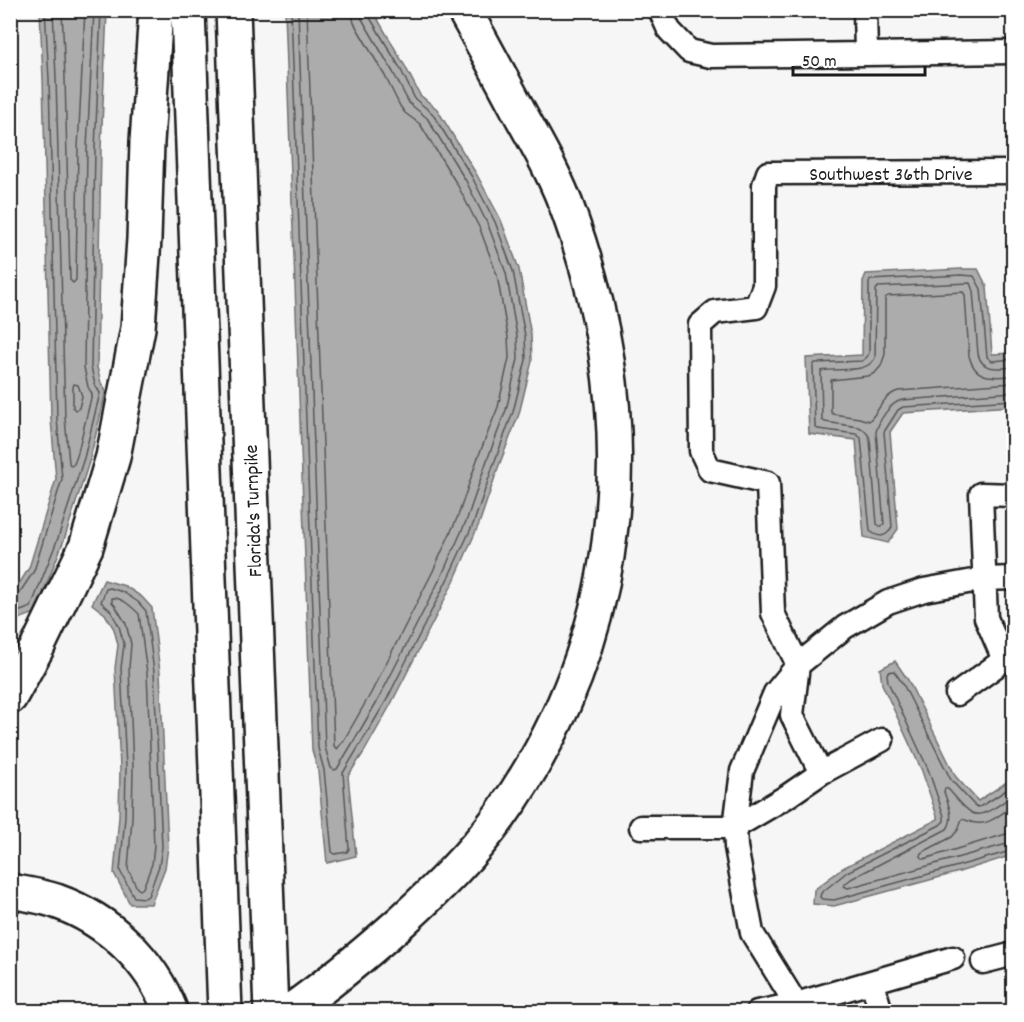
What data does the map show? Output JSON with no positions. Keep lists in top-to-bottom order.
{
  "streets": {
    "highway": ["Florida's Turnpike"],
    "street": ["Southwest 36th Drive"]
  },
  "scale_bar": "50 m"
}
